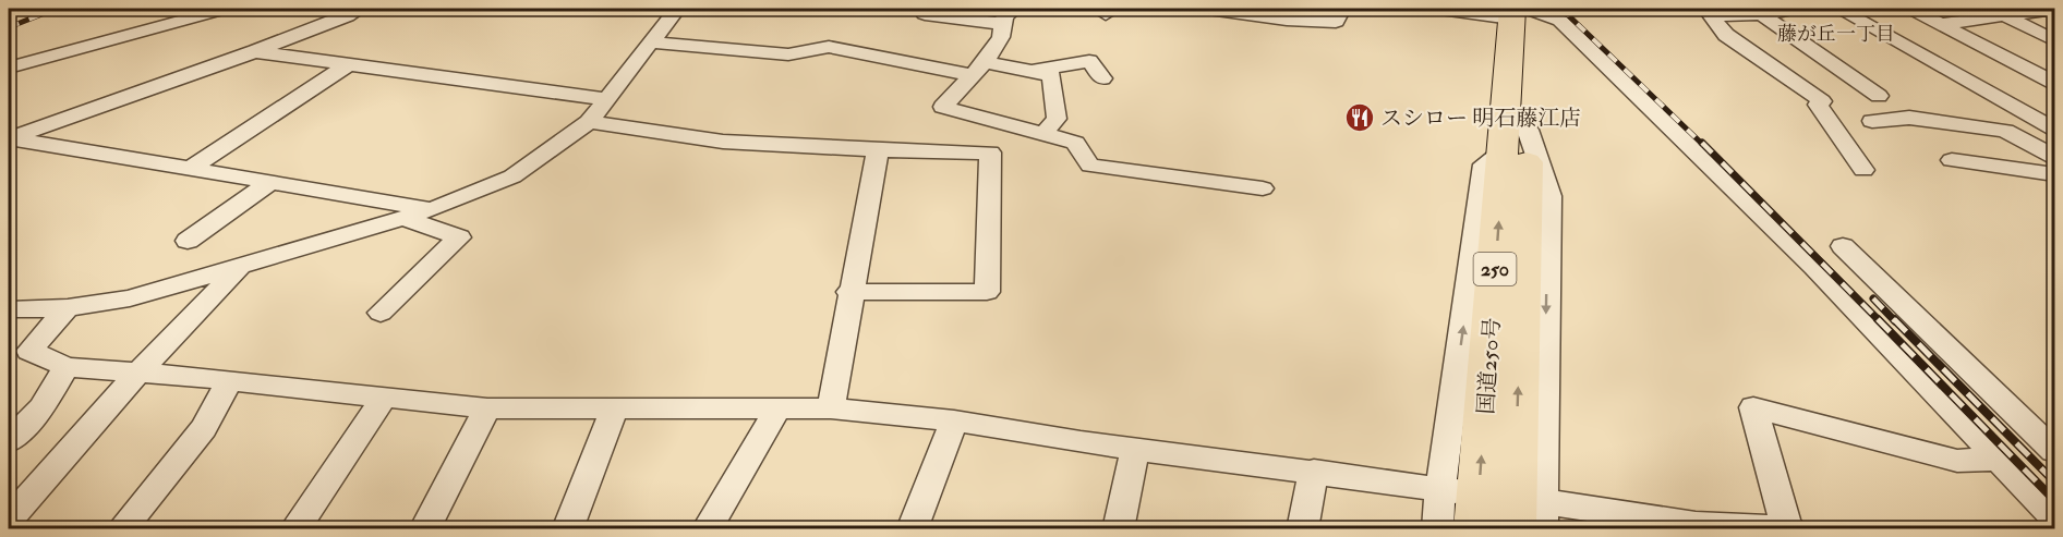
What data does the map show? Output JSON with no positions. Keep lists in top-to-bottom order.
{
  "streets": {
    "highway": ["250", "国道250号"]
  },
  "districts": ["藤が丘一丁目"],
  "places": {
    "restaurant": ["スシロー 明石藤江店"]
  }
}
